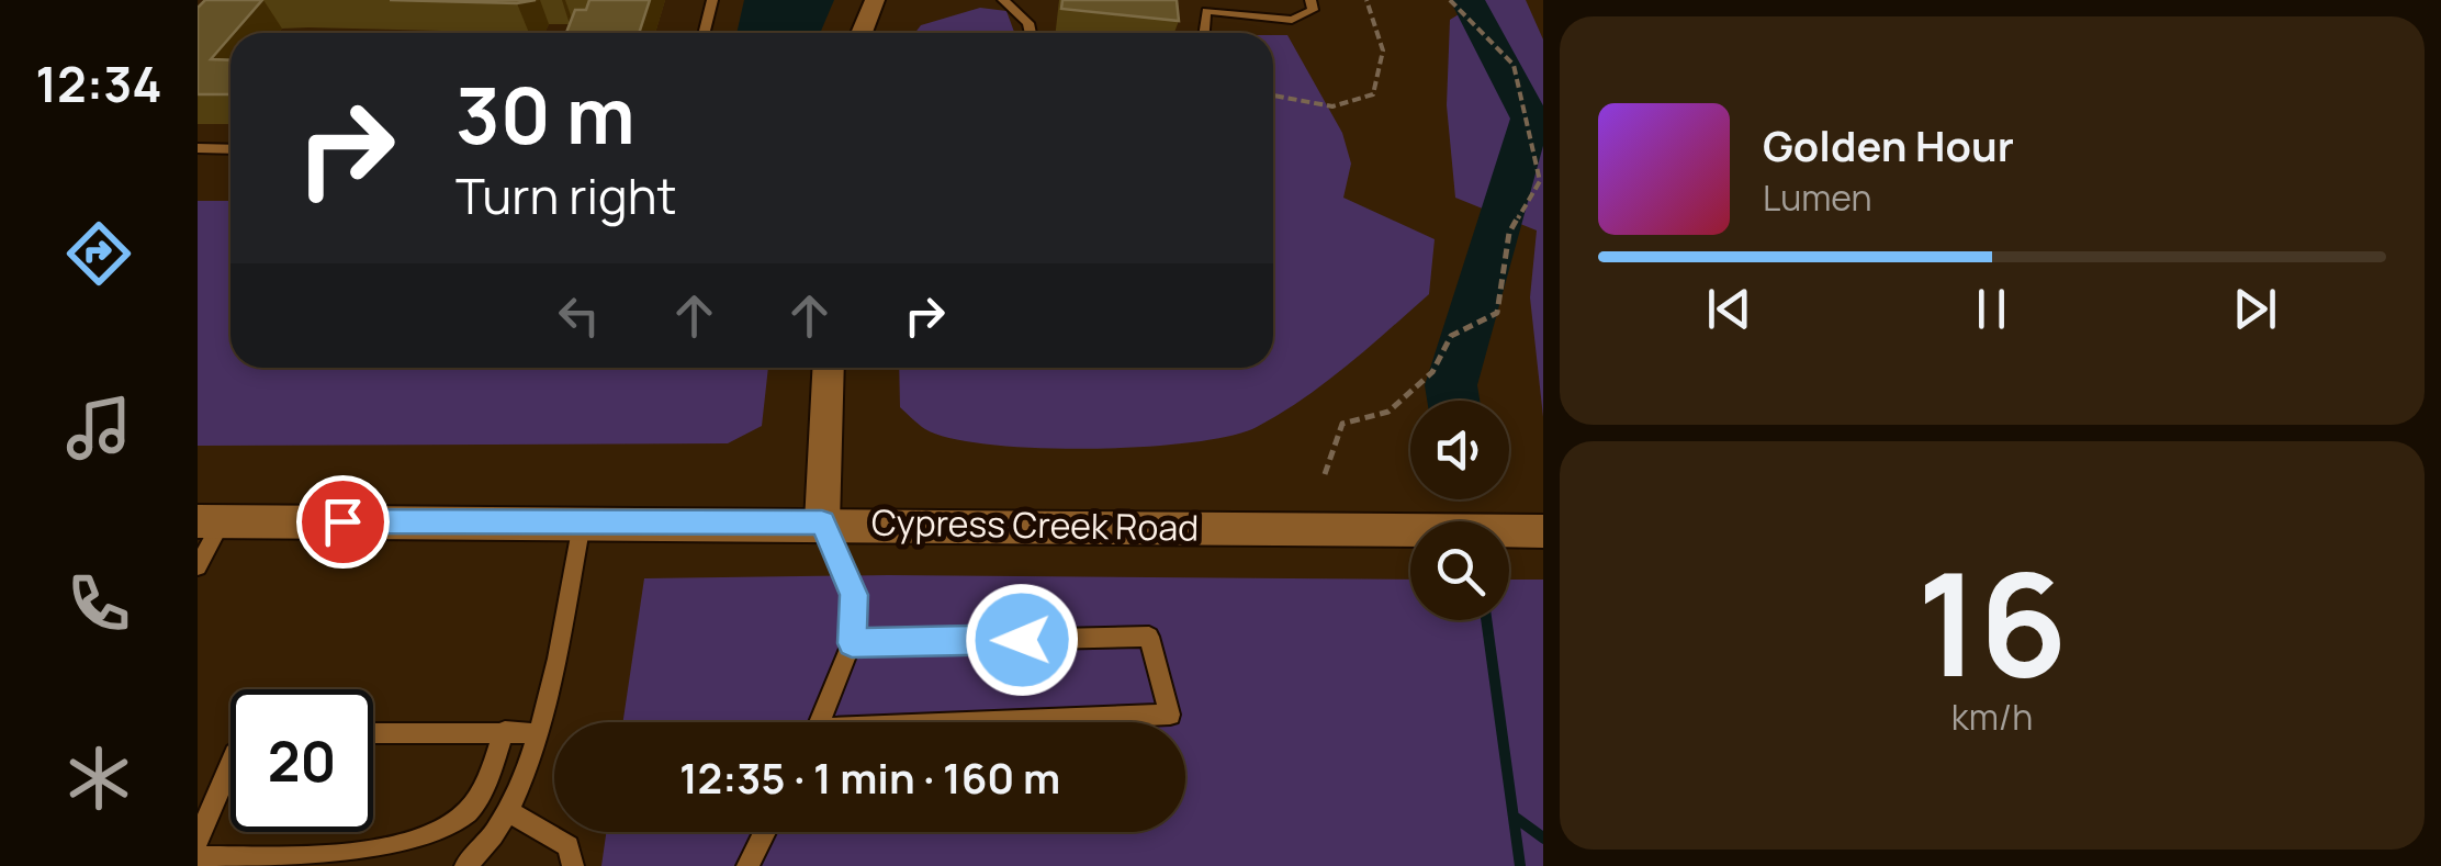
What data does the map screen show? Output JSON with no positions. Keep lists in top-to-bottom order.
{
  "streets": {
    "main road": ["Cypress Creek Road"]
  },
  "page": {
    "tabs": "12:34",
    "turn": ["30 m", "Turn right"],
    "song": ["Golden Hour", "Lumen"],
    "tile": ["16", "km/h"],
    "limit": "20",
    "trip": "12:35 · 1 min · 160 m"
  }
}
